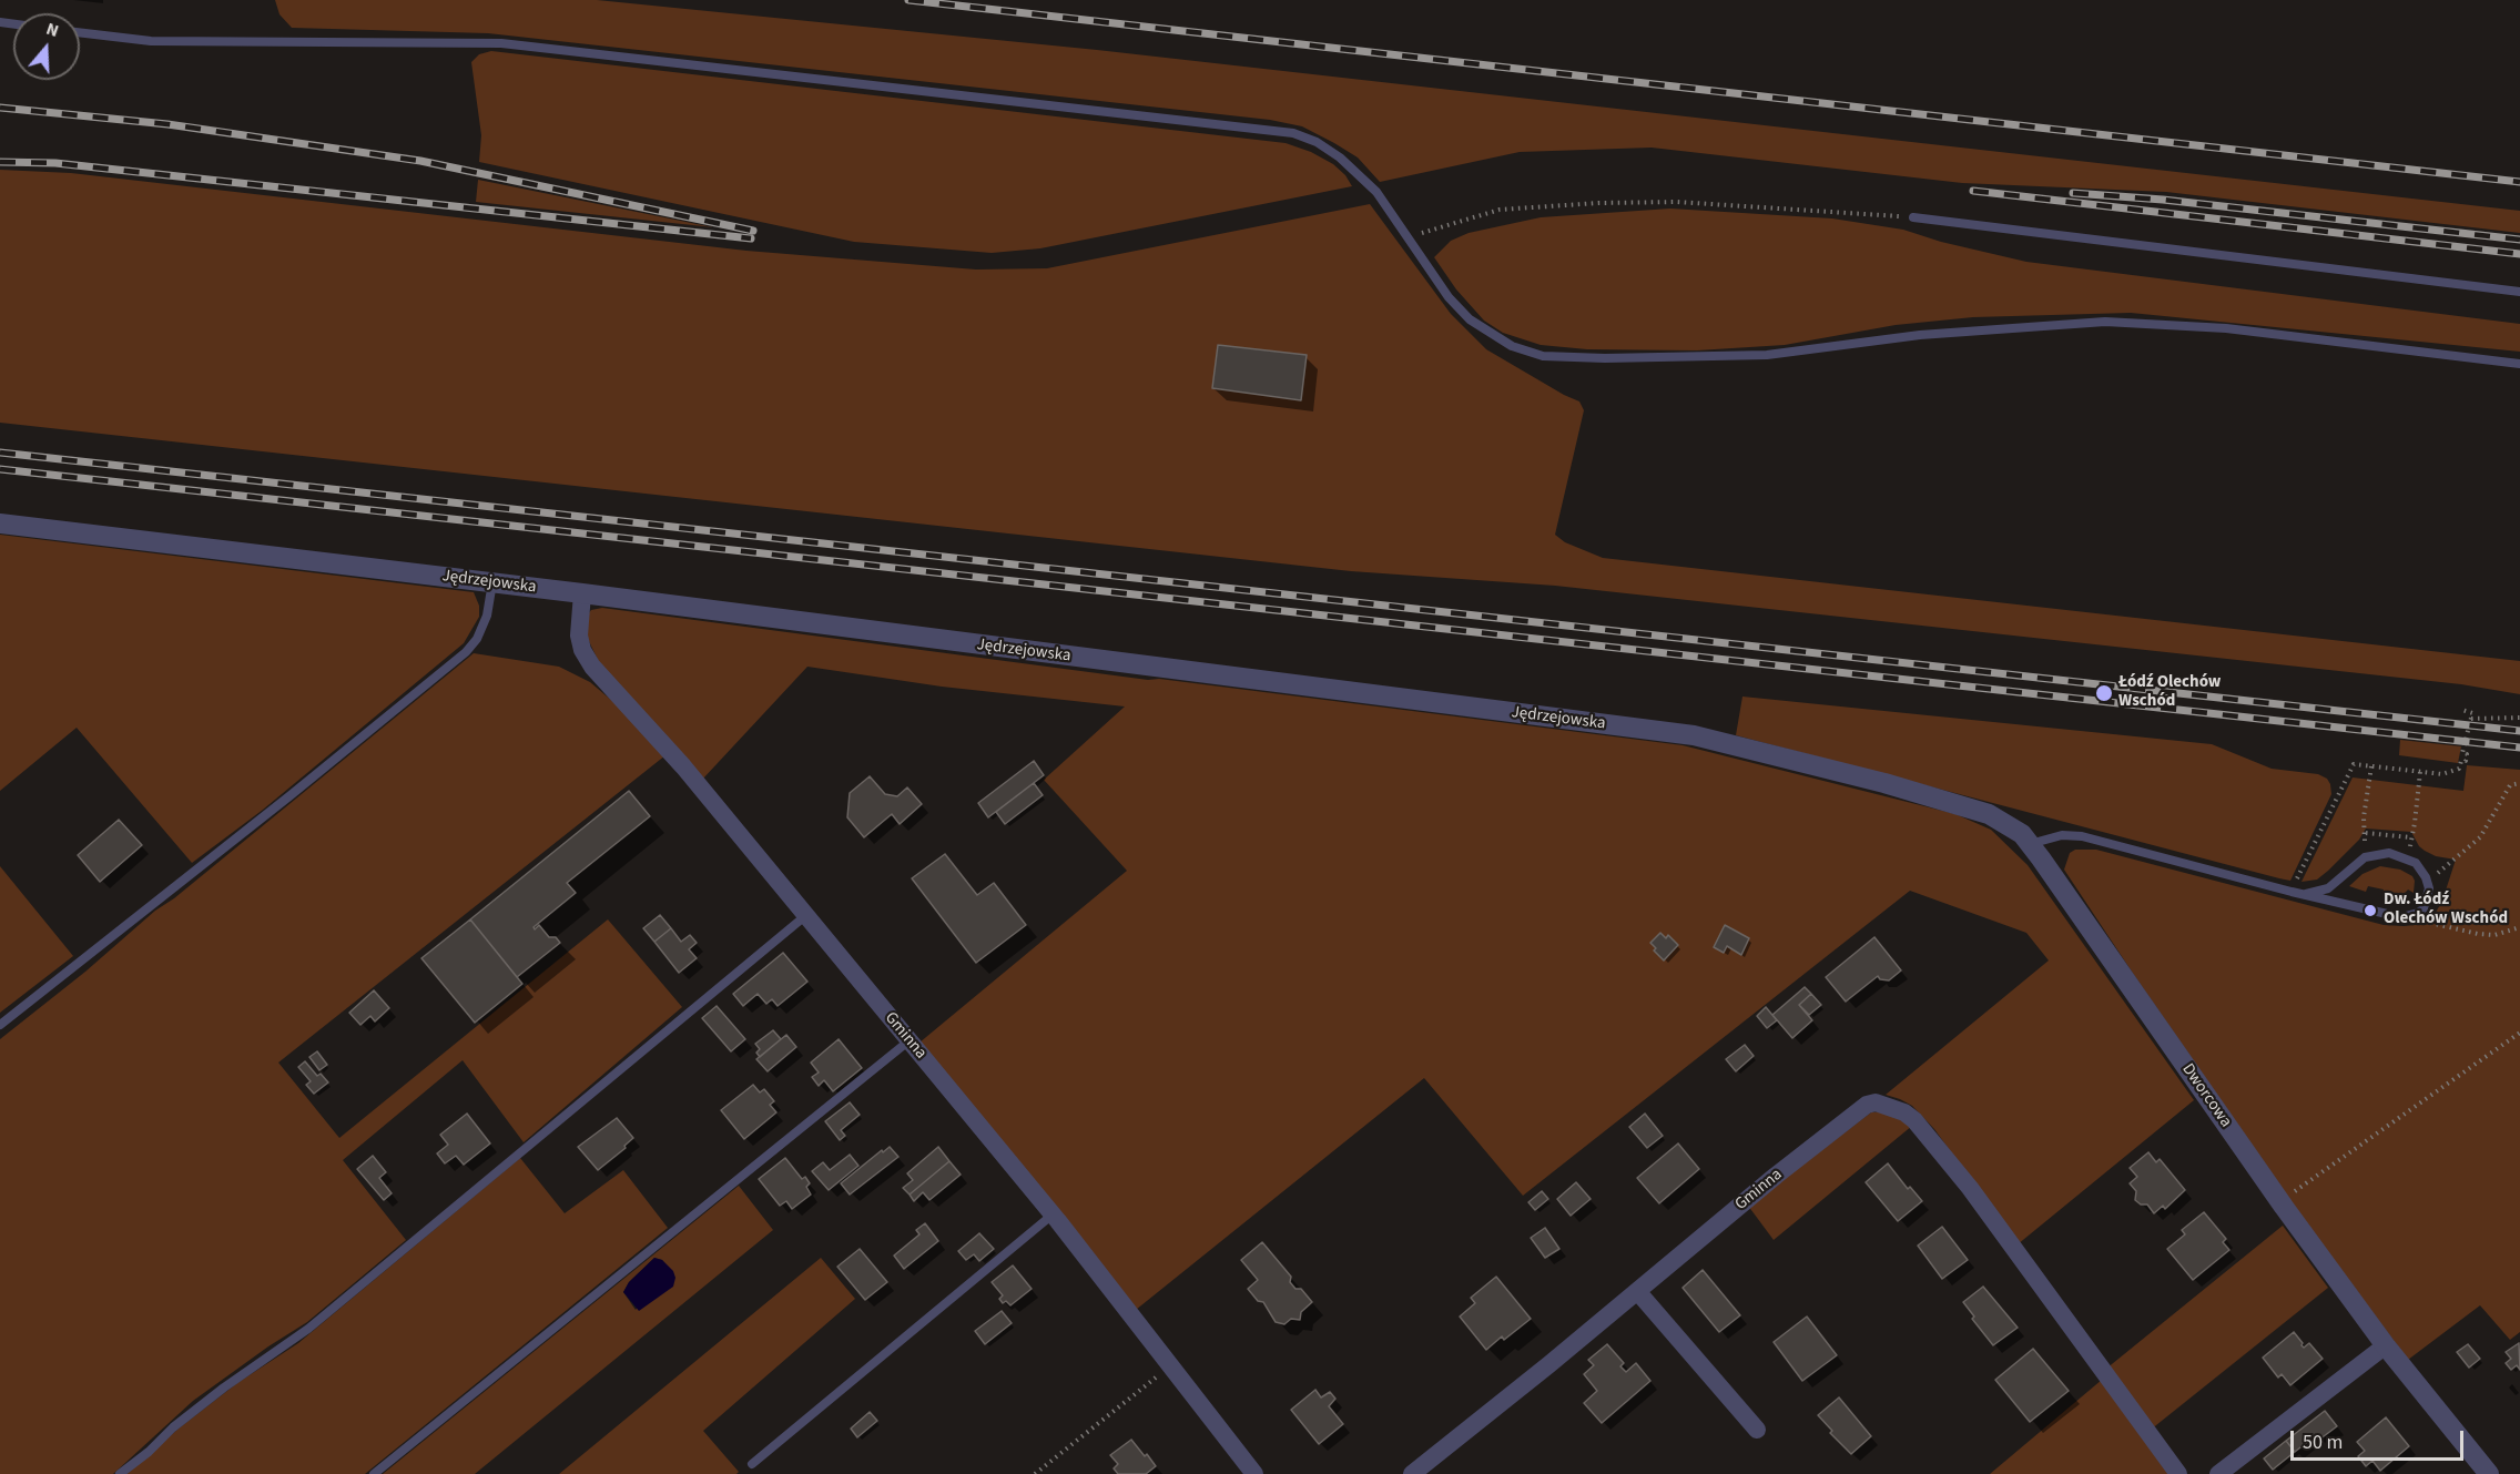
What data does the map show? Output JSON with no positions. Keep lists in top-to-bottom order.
{
  "streets": {
    "street": ["Jędrzejowska", "Gminna", "Dworcowa"]
  },
  "crossings": [
    ["Jędrzejowska", "Gminna"],
    ["Jędrzejowska", "Dworcowa"]
  ],
  "places": ["Łódź Olechów Wschód", "Dw. Łódź Olechów Wschód"],
  "scale_bar": "50 m",
  "north": "top"
}
